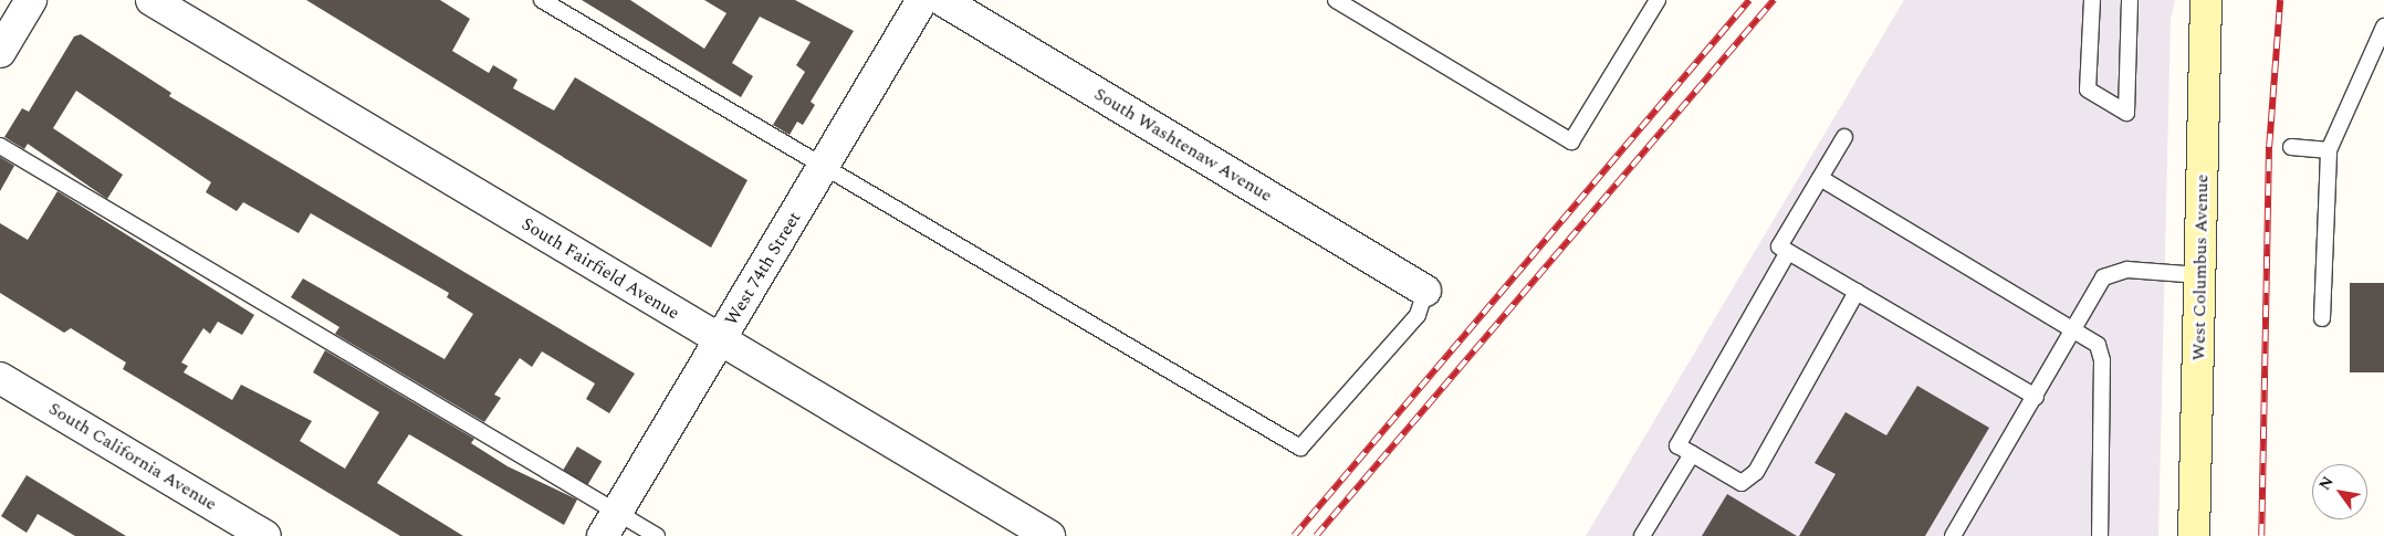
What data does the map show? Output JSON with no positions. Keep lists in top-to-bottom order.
{
  "streets": {
    "main road": ["West Columbus Avenue"],
    "street": [
      "South Washtenaw Avenue",
      "South Fairfield Avenue",
      "West 74th Street",
      "South California Avenue"
    ]
  },
  "crossings": [
    ["South Fairfield Avenue", "West 74th Street"]
  ],
  "north": "top left"
}
